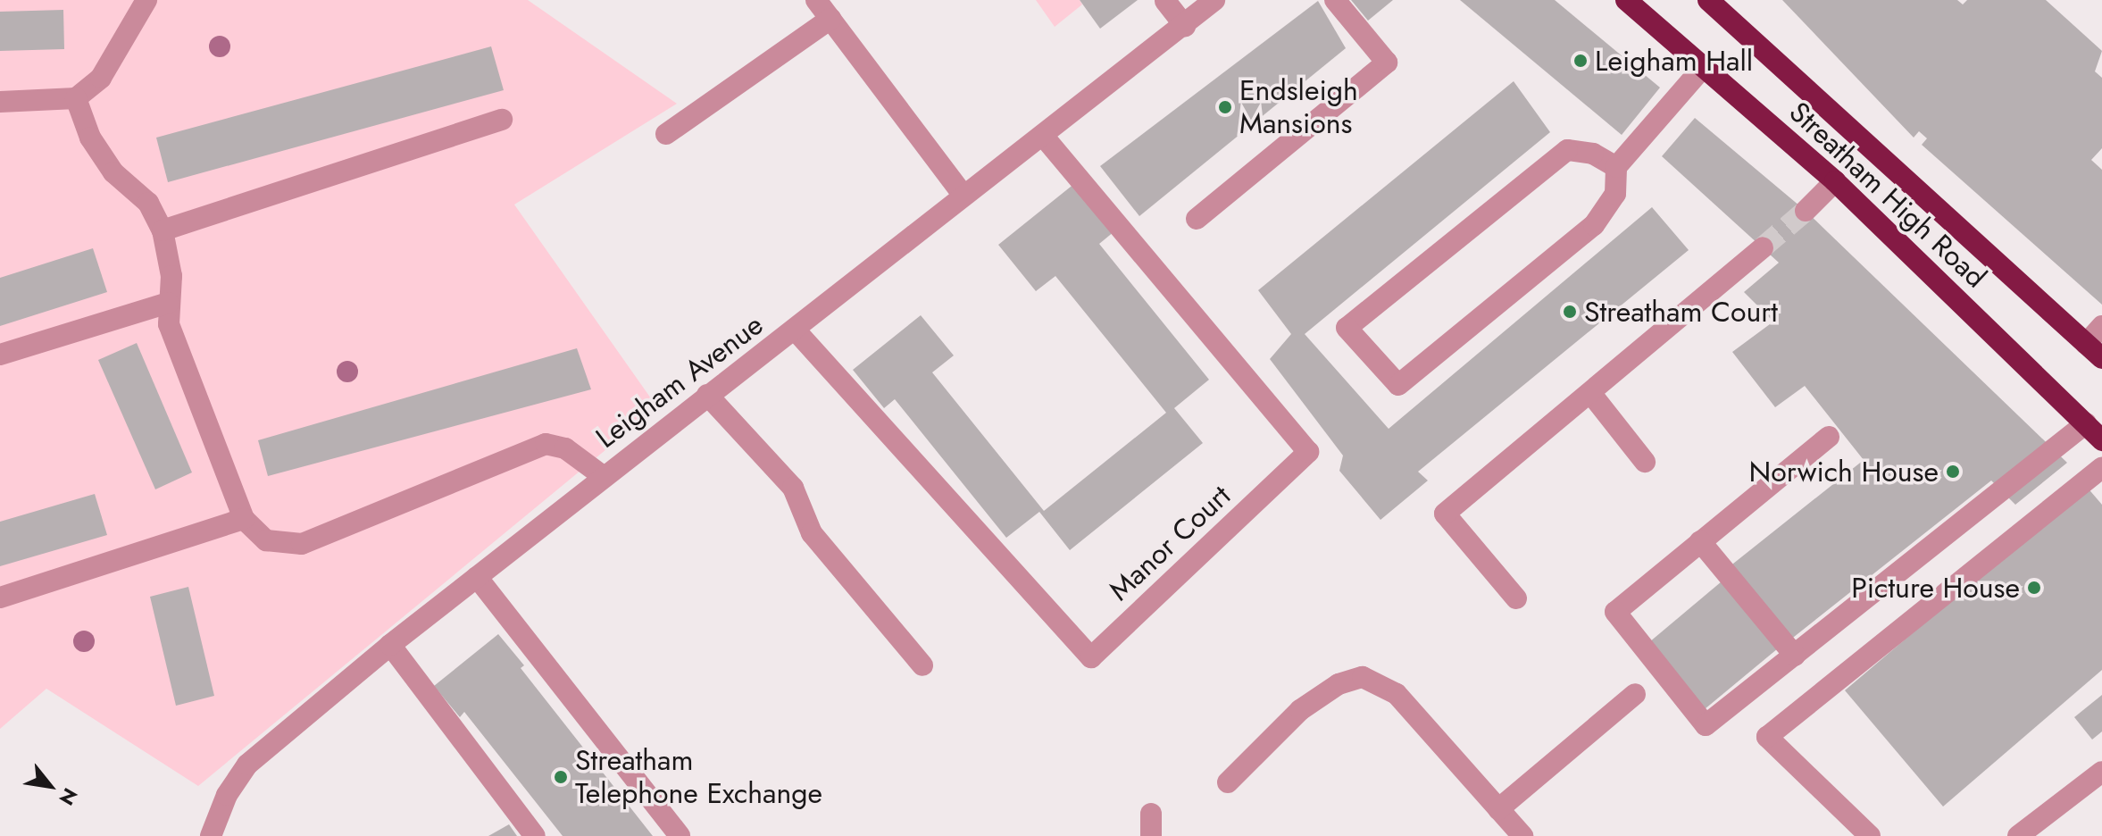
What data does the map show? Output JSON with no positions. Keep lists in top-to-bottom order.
{
  "streets": {
    "highway": ["Streatham High Road"],
    "street": ["Leigham Avenue", "Manor Court"]
  },
  "crossings": [
    ["Leigham Avenue", "Manor Court"]
  ],
  "places": [
    "Leigham Hall",
    "Endsleigh Mansions",
    "Streatham Court",
    "Norwich House",
    "Picture House",
    "Streatham Telephone Exchange"
  ],
  "north": "bottom right"
}
